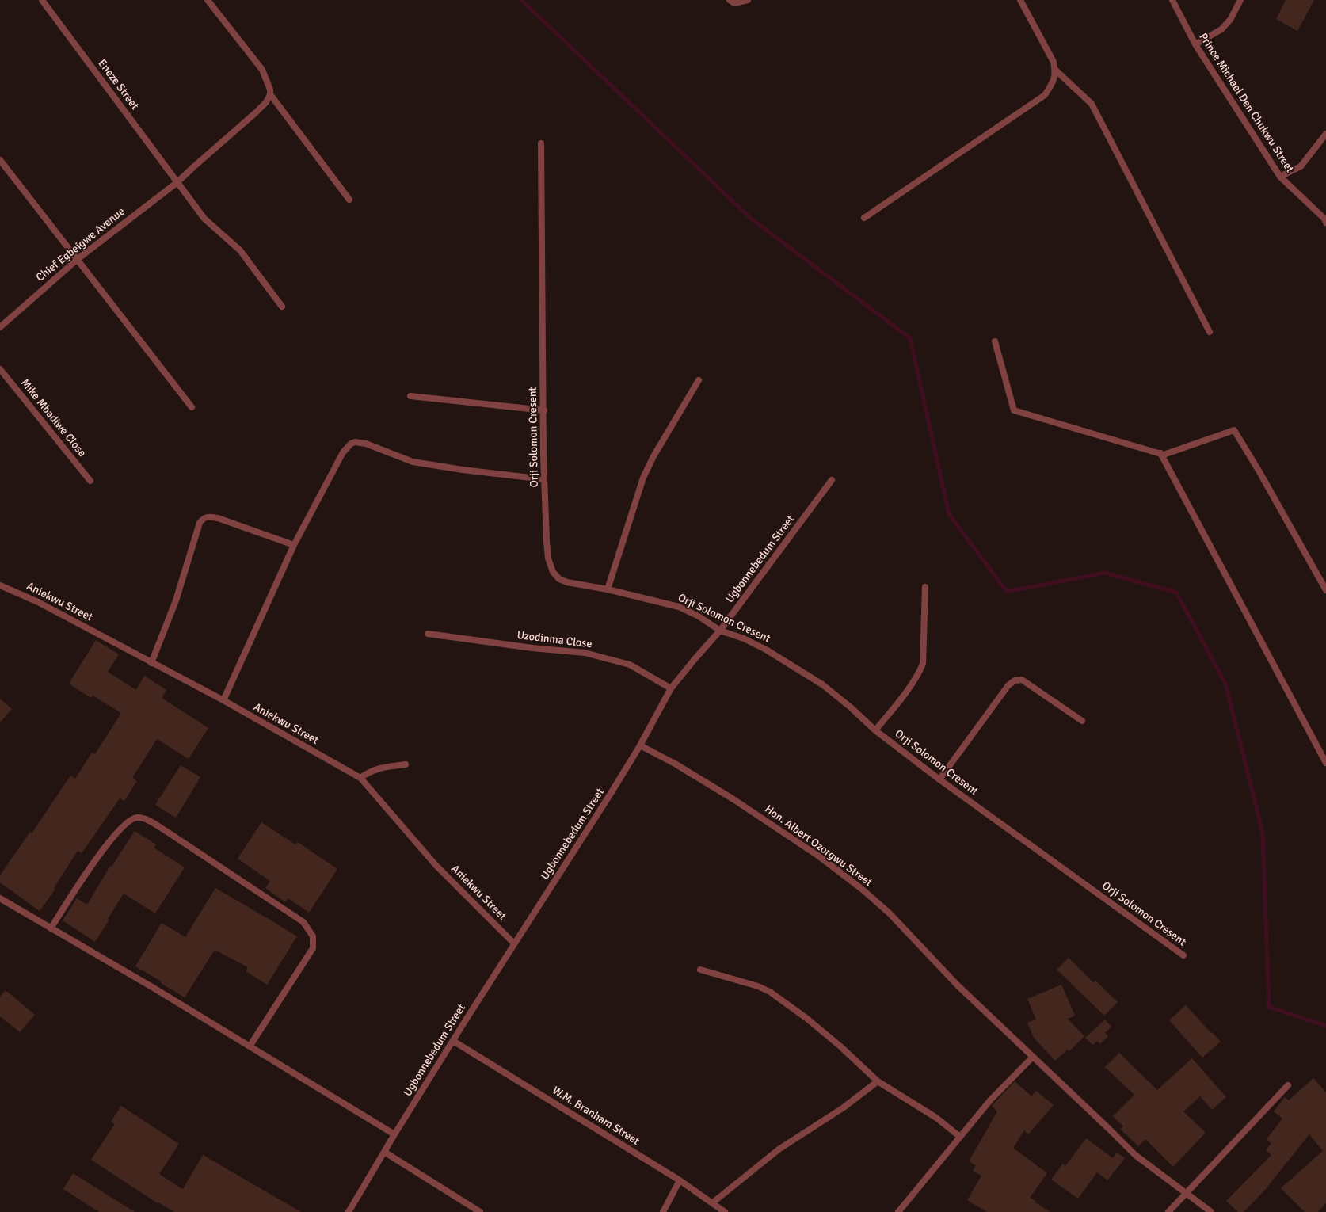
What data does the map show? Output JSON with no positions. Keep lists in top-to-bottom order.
{
  "streets": {
    "street": [
      "Eneze Street",
      "Prince Michael Den Chukwu Street",
      "Chief Egbeigwe Avenue",
      "Mike Mbadiwe Close",
      "Orji Solomon Cresent",
      "Ugbonnebedum Street",
      "Aniekwu Street",
      "Uzodinma Close",
      "Hon. Albert Ozorgwu Street",
      "W.M. Branham Street"
    ]
  },
  "crossings": [
    ["Eneze Street", "Chief Egbeigwe Avenue"],
    ["Orji Solomon Cresent", "Ugbonnebedum Street"],
    ["Ugbonnebedum Street", "Aniekwu Street"],
    ["Ugbonnebedum Street", "Uzodinma Close"],
    ["Ugbonnebedum Street", "Hon. Albert Ozorgwu Street"],
    ["Ugbonnebedum Street", "W.M. Branham Street"]
  ]
}
